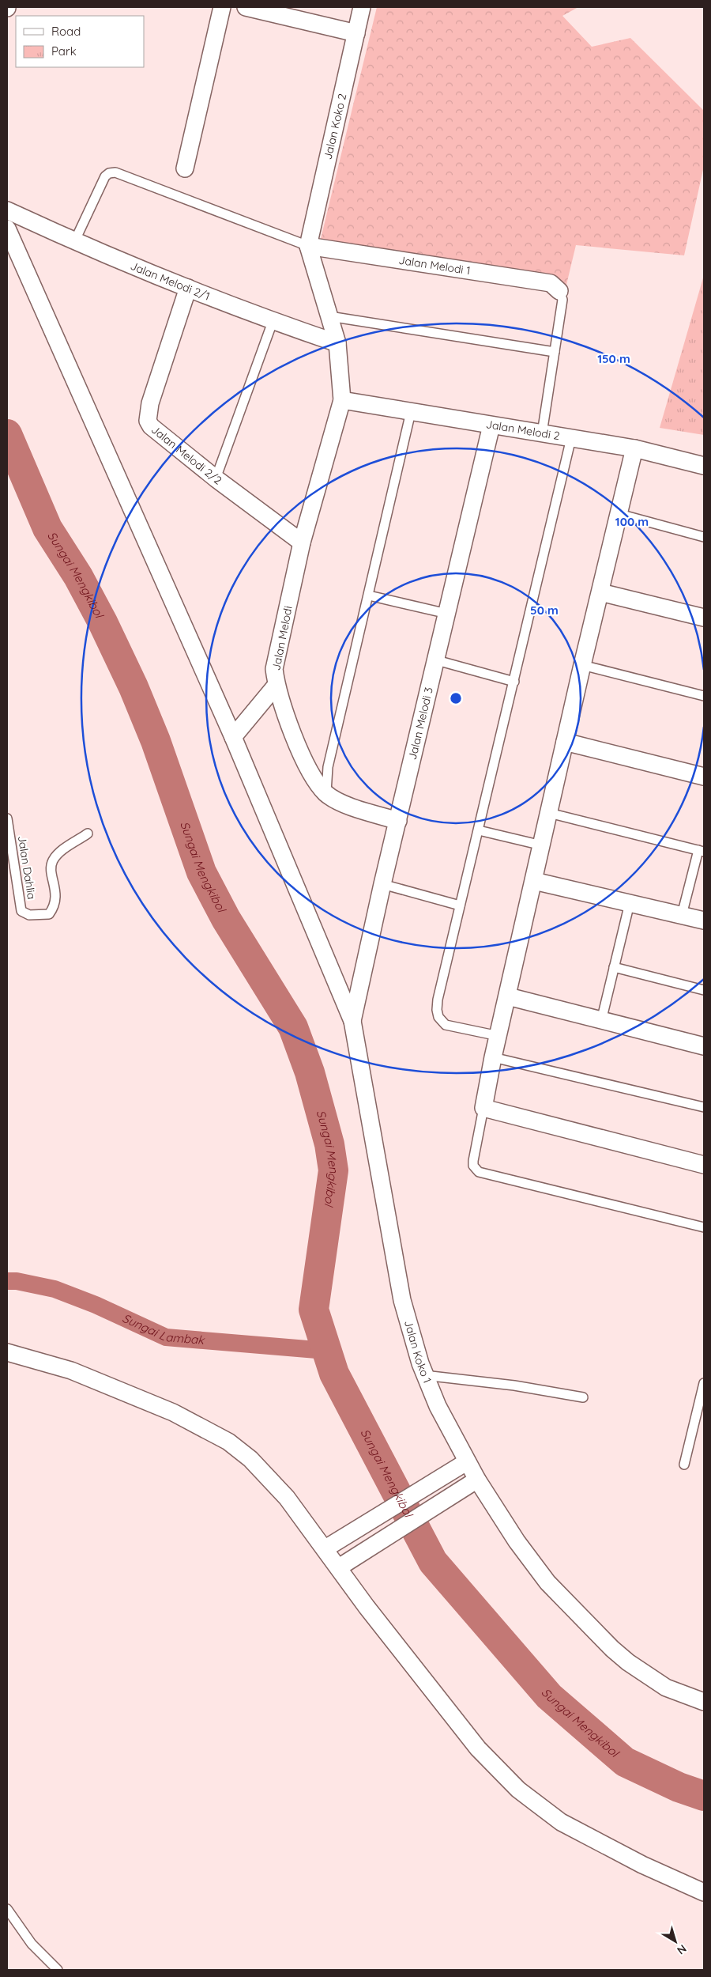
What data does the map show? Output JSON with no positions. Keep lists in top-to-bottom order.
{
  "streets": {
    "street": [
      "Jalan Koko 2",
      "Jalan Melodi 1",
      "Jalan Melodi 2/1",
      "Jalan Melodi 2",
      "Jalan Melodi 2/2",
      "Jalan Melodi",
      "Jalan Melodi 3",
      "Jalan Koko 1"
    ],
    "lane": ["Jalan Dahlia"]
  },
  "crossings": [
    ["Jalan Koko 2", "Jalan Melodi 1"],
    ["Jalan Melodi 2/1", "Jalan Melodi 2/2"],
    ["Jalan Melodi 2", "Jalan Melodi"],
    ["Jalan Melodi 2", "Jalan Melodi 3"],
    ["Jalan Melodi 2/2", "Jalan Melodi"],
    ["Jalan Melodi", "Jalan Melodi 3"],
    ["Jalan Melodi 3", "Jalan Koko 1"]
  ],
  "water": ["Sungai Mengkibol", "Sungai Lambak"],
  "legend": ["Road", "Park"],
  "north": "bottom right",
  "rings": ["150 m", "100 m", "50 m"]
}
